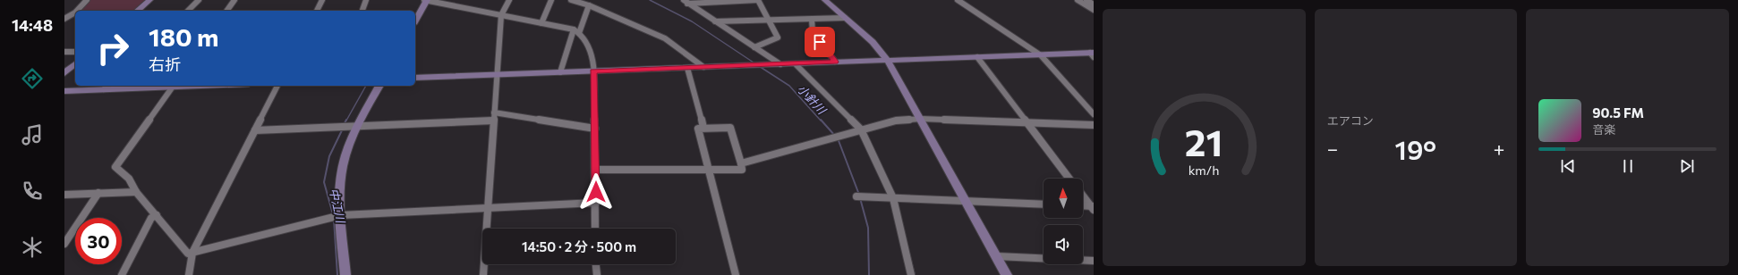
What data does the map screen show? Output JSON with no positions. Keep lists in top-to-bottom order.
{
  "water": ["小針川", "中江川"],
  "north": "top",
  "page": {
    "tabs": "14:48",
    "tile": "エアコン",
    "turn": ["180 m", "右折"],
    "song": ["90.5 FM", "音楽"],
    "heat": ["−", "19°", "+"],
    "limit": "30",
    "trip": "14:50 · 2 分 · 500 m",
    "gauge": ["21", "km/h"]
  }
}
